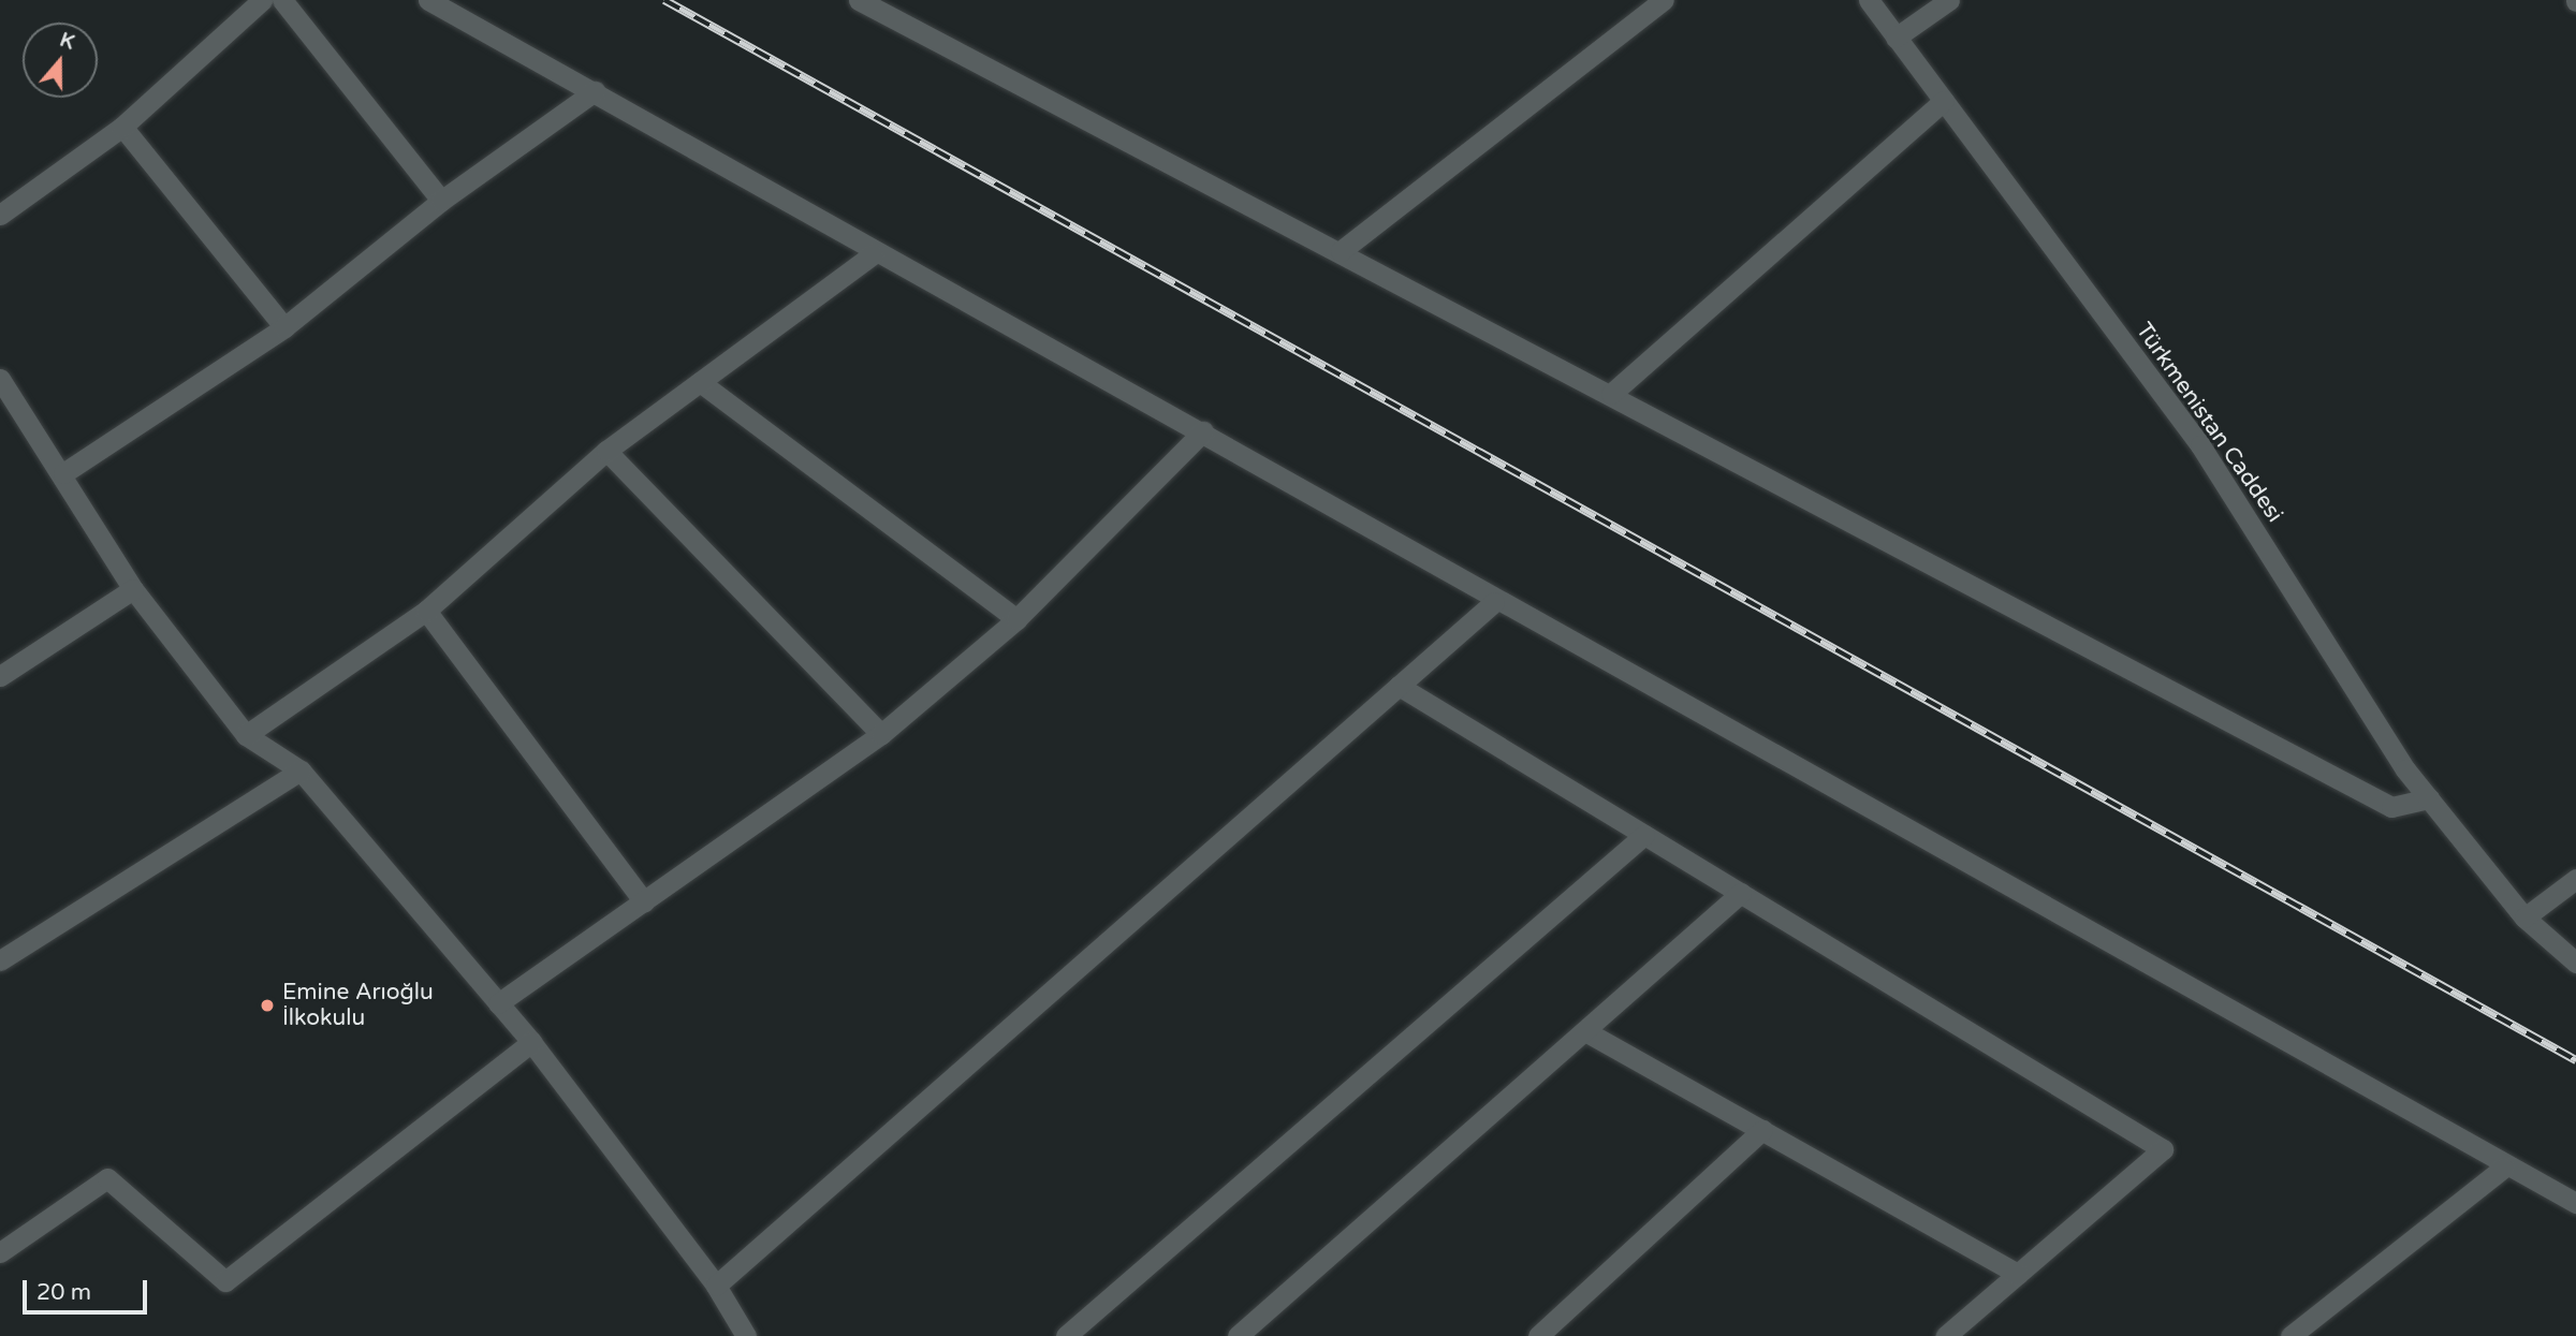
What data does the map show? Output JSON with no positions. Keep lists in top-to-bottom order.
{
  "streets": {
    "street": ["Türkmenistan Caddesi"]
  },
  "places": ["Emine Arıoğlu İlkokulu"],
  "scale_bar": "20 m",
  "north": "top"
}
